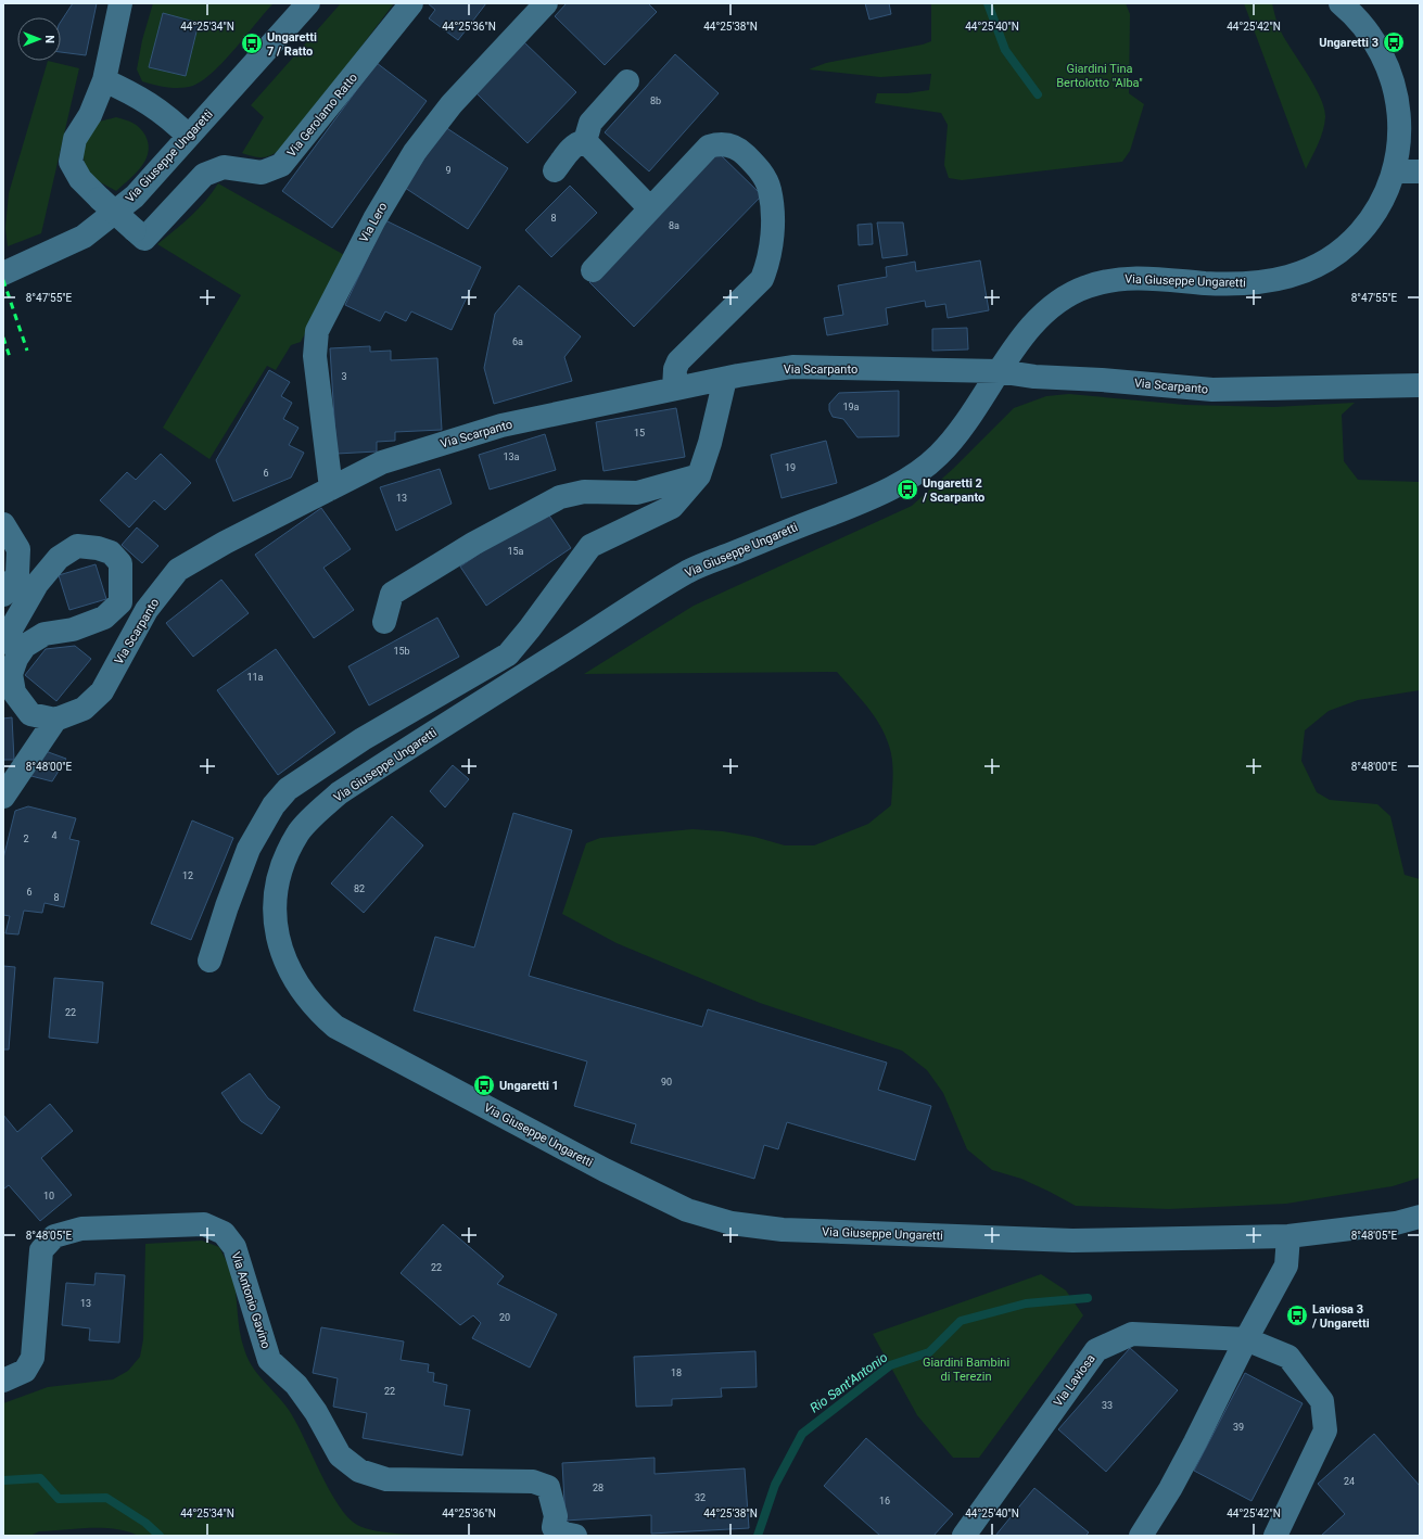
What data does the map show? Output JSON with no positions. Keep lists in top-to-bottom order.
{
  "streets": {
    "street": [
      "Via Gerolamo Ratto",
      "Via Giuseppe Ungaretti",
      "Via Lero",
      "Via Scarpanto",
      "Via Antonio Gavino",
      "Via Laviosa"
    ]
  },
  "crossings": [
    ["Via Giuseppe Ungaretti", "Via Scarpanto"],
    ["Via Lero", "Via Scarpanto"]
  ],
  "water": ["Rio Sant'Antonio"],
  "parks": ["Giardini Tina Bertolotto \"Alba\"", "Giardini Bambini di Terezin"],
  "places": {
    "bus stop": [
      "Ungaretti 3",
      "Ungaretti 7 / Ratto",
      "Ungaretti 2 / Scarpanto",
      "Ungaretti 1",
      "Laviosa 3 / Ungaretti"
    ]
  },
  "house_numbers": [
    "8b",
    "9",
    "8",
    "8a",
    "6a",
    "3",
    "19a",
    "15",
    "13a",
    "19",
    "6",
    "13",
    "15a",
    "15b",
    "11a",
    "4",
    "2",
    "12",
    "82",
    "6",
    "8",
    "22",
    "90",
    "10",
    "22",
    "13",
    "20",
    "18",
    "22",
    "33",
    "39",
    "24",
    "28",
    "32",
    "16"
  ],
  "north": "right",
  "coordinates": [
    "44°25'34\"N",
    "44°25'36\"N",
    "44°25'38\"N",
    "44°25'40\"N",
    "44°25'42\"N",
    "8°47'55\"E",
    "8°48'00\"E",
    "8°48'05\"E"
  ]
}
